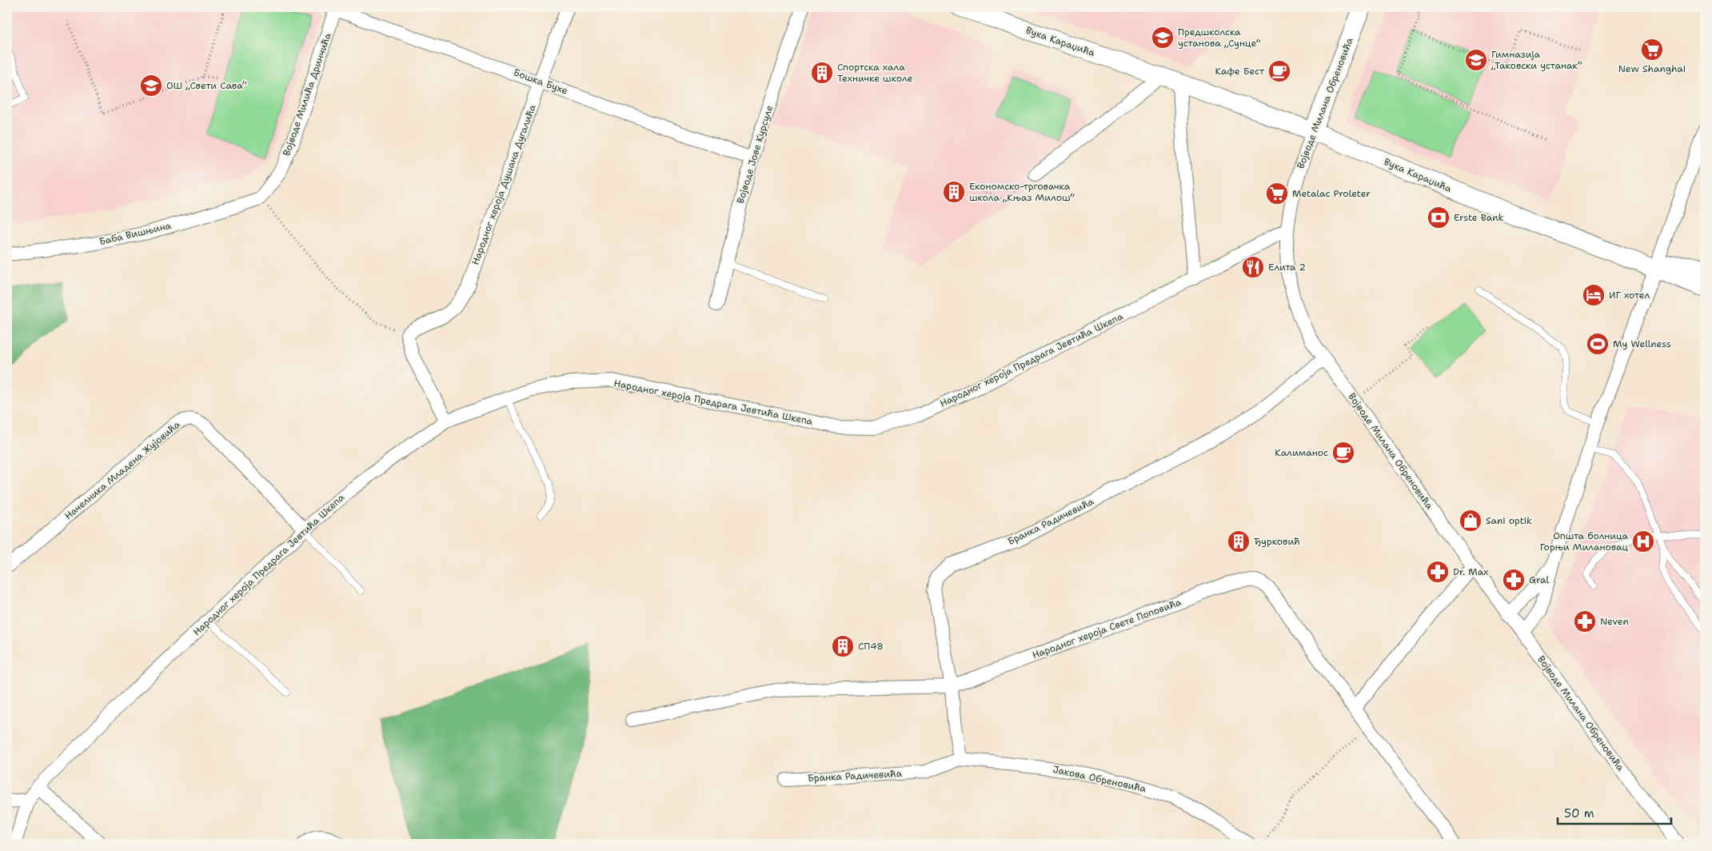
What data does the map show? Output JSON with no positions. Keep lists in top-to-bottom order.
{
  "streets": {
    "street": [
      "Вука Караџића",
      "Бошка Бухе",
      "Војводе Милића Дринчића",
      "Војводе Милана Обреновића",
      "Војводе Јове Курсуле",
      "Народног хероја Душана Дугалића",
      "Баба Вишњина",
      "Народног хероја Предрага Јевтића Шкепа",
      "Начелника Младена Жујовића",
      "Бранка Радичевића",
      "Народног хероја Свете Поповића",
      "Јакова Обреновића"
    ]
  },
  "crossings": [
    ["Вука Караџића", "Војводе Милана Обреновића"],
    ["Бошка Бухе", "Војводе Милића Дринчића"],
    ["Бошка Бухе", "Војводе Јове Курсуле"],
    ["Бошка Бухе", "Народног хероја Душана Дугалића"],
    ["Војводе Милића Дринчића", "Баба Вишњина"],
    ["Војводе Милана Обреновића", "Народног хероја Предрага Јевтића Шкепа"],
    ["Војводе Милана Обреновића", "Бранка Радичевића"],
    ["Народног хероја Предрага Јевтића Шкепа", "Начелника Младена Жујовића"],
    ["Бранка Радичевића", "Народног хероја Свете Поповића"],
    ["Бранка Радичевића", "Јакова Обреновића"]
  ],
  "places": {
    "school or university": ["Предшколска установа „Сунце”", "Гимназија „Таковски устанак”", "ОШ „Свети Сава”"],
    "supermarket": ["New Shanghai", "Metalac Proleter"],
    "cafe": ["Кафе Бест", "Калиманос"],
    "building": [
      "Спортска хала Техничке школе",
      "Економско-трговачка школа „Књаз Милош”",
      "Ђурковић",
      "СП48"
    ],
    "bank": ["Erste Bank"],
    "restaurant": ["Елита 2"],
    "hotel": ["ИГ хотел"],
    "sports": ["My Wellness"],
    "shop": ["Sani optik"],
    "hospital": ["Општа болница Горњи Милановац"],
    "pharmacy": ["Dr. Max", "Gral", "Neven"]
  },
  "scale_bar": "50 m"
}
